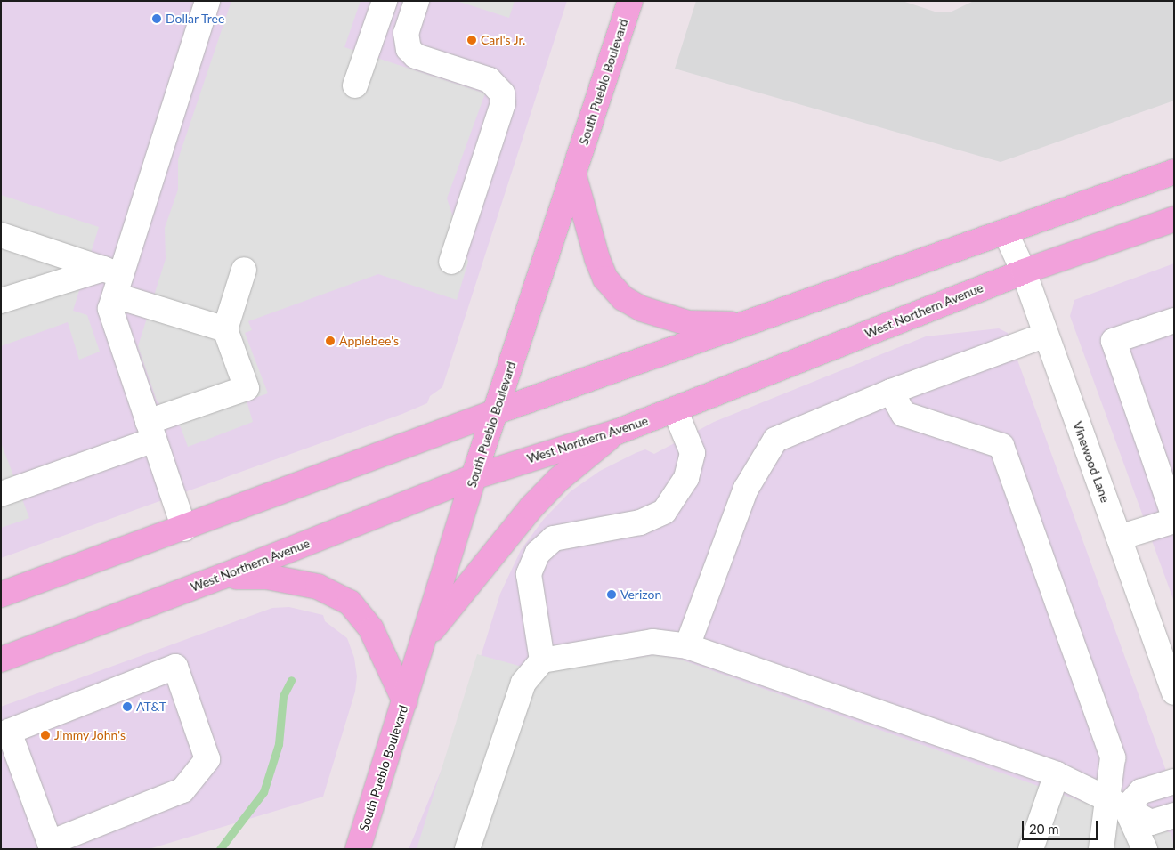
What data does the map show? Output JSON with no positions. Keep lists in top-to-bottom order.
{
  "streets": {
    "main road": ["South Pueblo Boulevard", "West Northern Avenue"],
    "street": ["Vinewood Lane"]
  },
  "crossings": [
    ["South Pueblo Boulevard", "West Northern Avenue"],
    ["West Northern Avenue", "Vinewood Lane"]
  ],
  "places": [
    "Dollar Tree",
    "Carl's Jr.",
    "Applebee's",
    "Verizon",
    "AT&T",
    "Jimmy John's"
  ],
  "scale_bar": "20 m"
}
